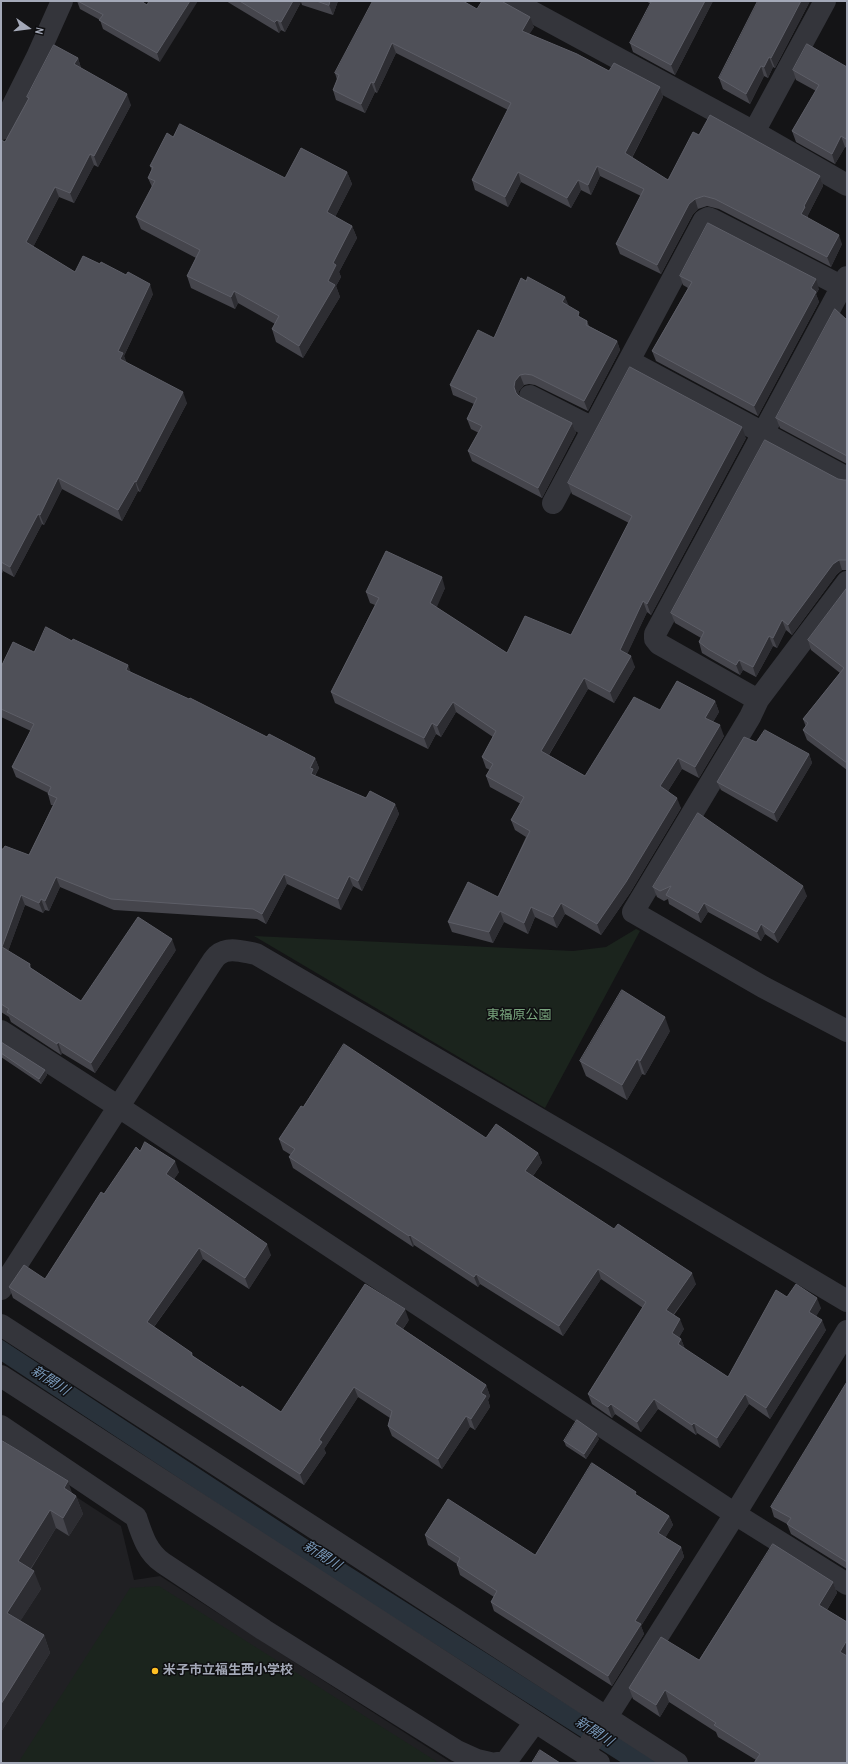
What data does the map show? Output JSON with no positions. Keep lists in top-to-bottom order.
{
  "water": ["新開川"],
  "parks": ["東福原公園"],
  "places": ["米子市立福生西小学校"],
  "north": "right"
}
